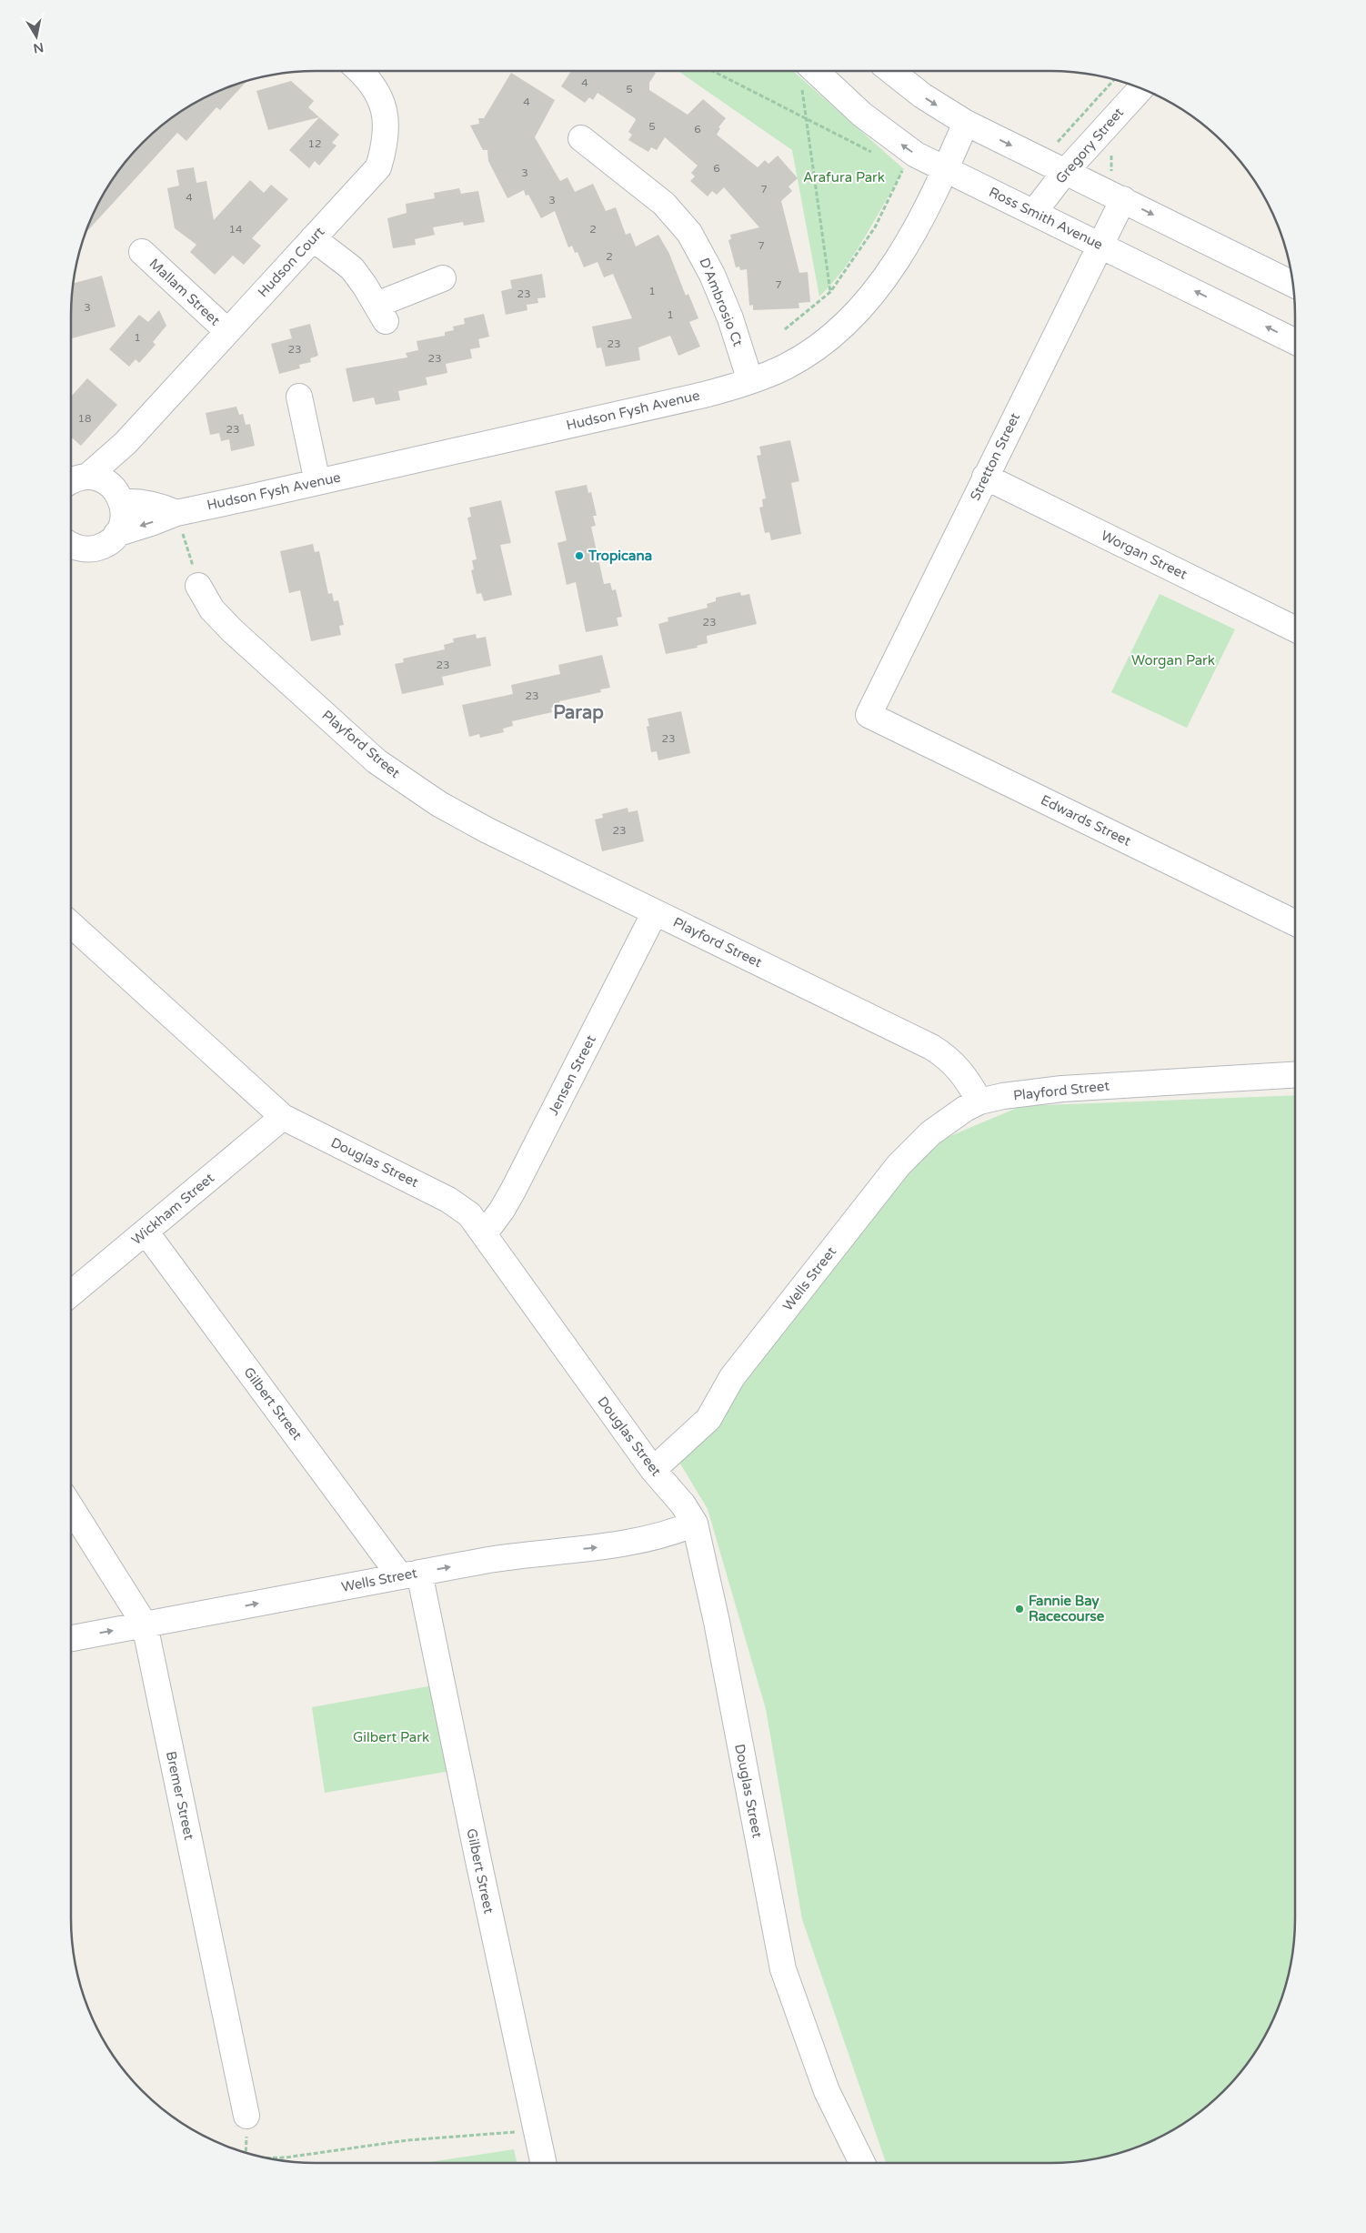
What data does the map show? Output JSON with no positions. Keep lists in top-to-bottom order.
{
  "streets": {
    "street": [
      "Gregory Street",
      "Ross Smith Avenue",
      "Hudson Court",
      "Mallam Street",
      "D'Ambrosio Ct",
      "Hudson Fysh Avenue",
      "Stretton Street",
      "Worgan Street",
      "Playford Street",
      "Edwards Street",
      "Jensen Street",
      "Douglas Street",
      "Wickham Street",
      "Wells Street",
      "Gilbert Street",
      "Bremer Street"
    ]
  },
  "crossings": [
    ["Gregory Street", "Ross Smith Avenue"],
    ["Ross Smith Avenue", "Hudson Fysh Avenue"],
    ["Ross Smith Avenue", "Stretton Street"],
    ["Hudson Court", "Mallam Street"],
    ["D'Ambrosio Ct", "Hudson Fysh Avenue"],
    ["Stretton Street", "Worgan Street"],
    ["Stretton Street", "Edwards Street"],
    ["Playford Street", "Jensen Street"],
    ["Playford Street", "Wells Street"],
    ["Jensen Street", "Douglas Street"],
    ["Douglas Street", "Wickham Street"],
    ["Douglas Street", "Wells Street"],
    ["Wickham Street", "Gilbert Street"],
    ["Wells Street", "Gilbert Street"],
    ["Wells Street", "Bremer Street"]
  ],
  "one_way": ["Wells Street"],
  "districts": ["Parap"],
  "parks": ["Arafura Park", "Worgan Park", "Gilbert Park"],
  "places": ["Tropicana", "Fannie Bay Racecourse"],
  "house_numbers": [
    "4",
    "5",
    "4",
    "5",
    "6",
    "12",
    "6",
    "3",
    "7",
    "4",
    "3",
    "14",
    "2",
    "7",
    "2",
    "7",
    "1",
    "23",
    "3",
    "1",
    "1",
    "23",
    "23",
    "23",
    "18",
    "23",
    "23",
    "23",
    "23",
    "23",
    "23"
  ],
  "north": "bottom"
}
